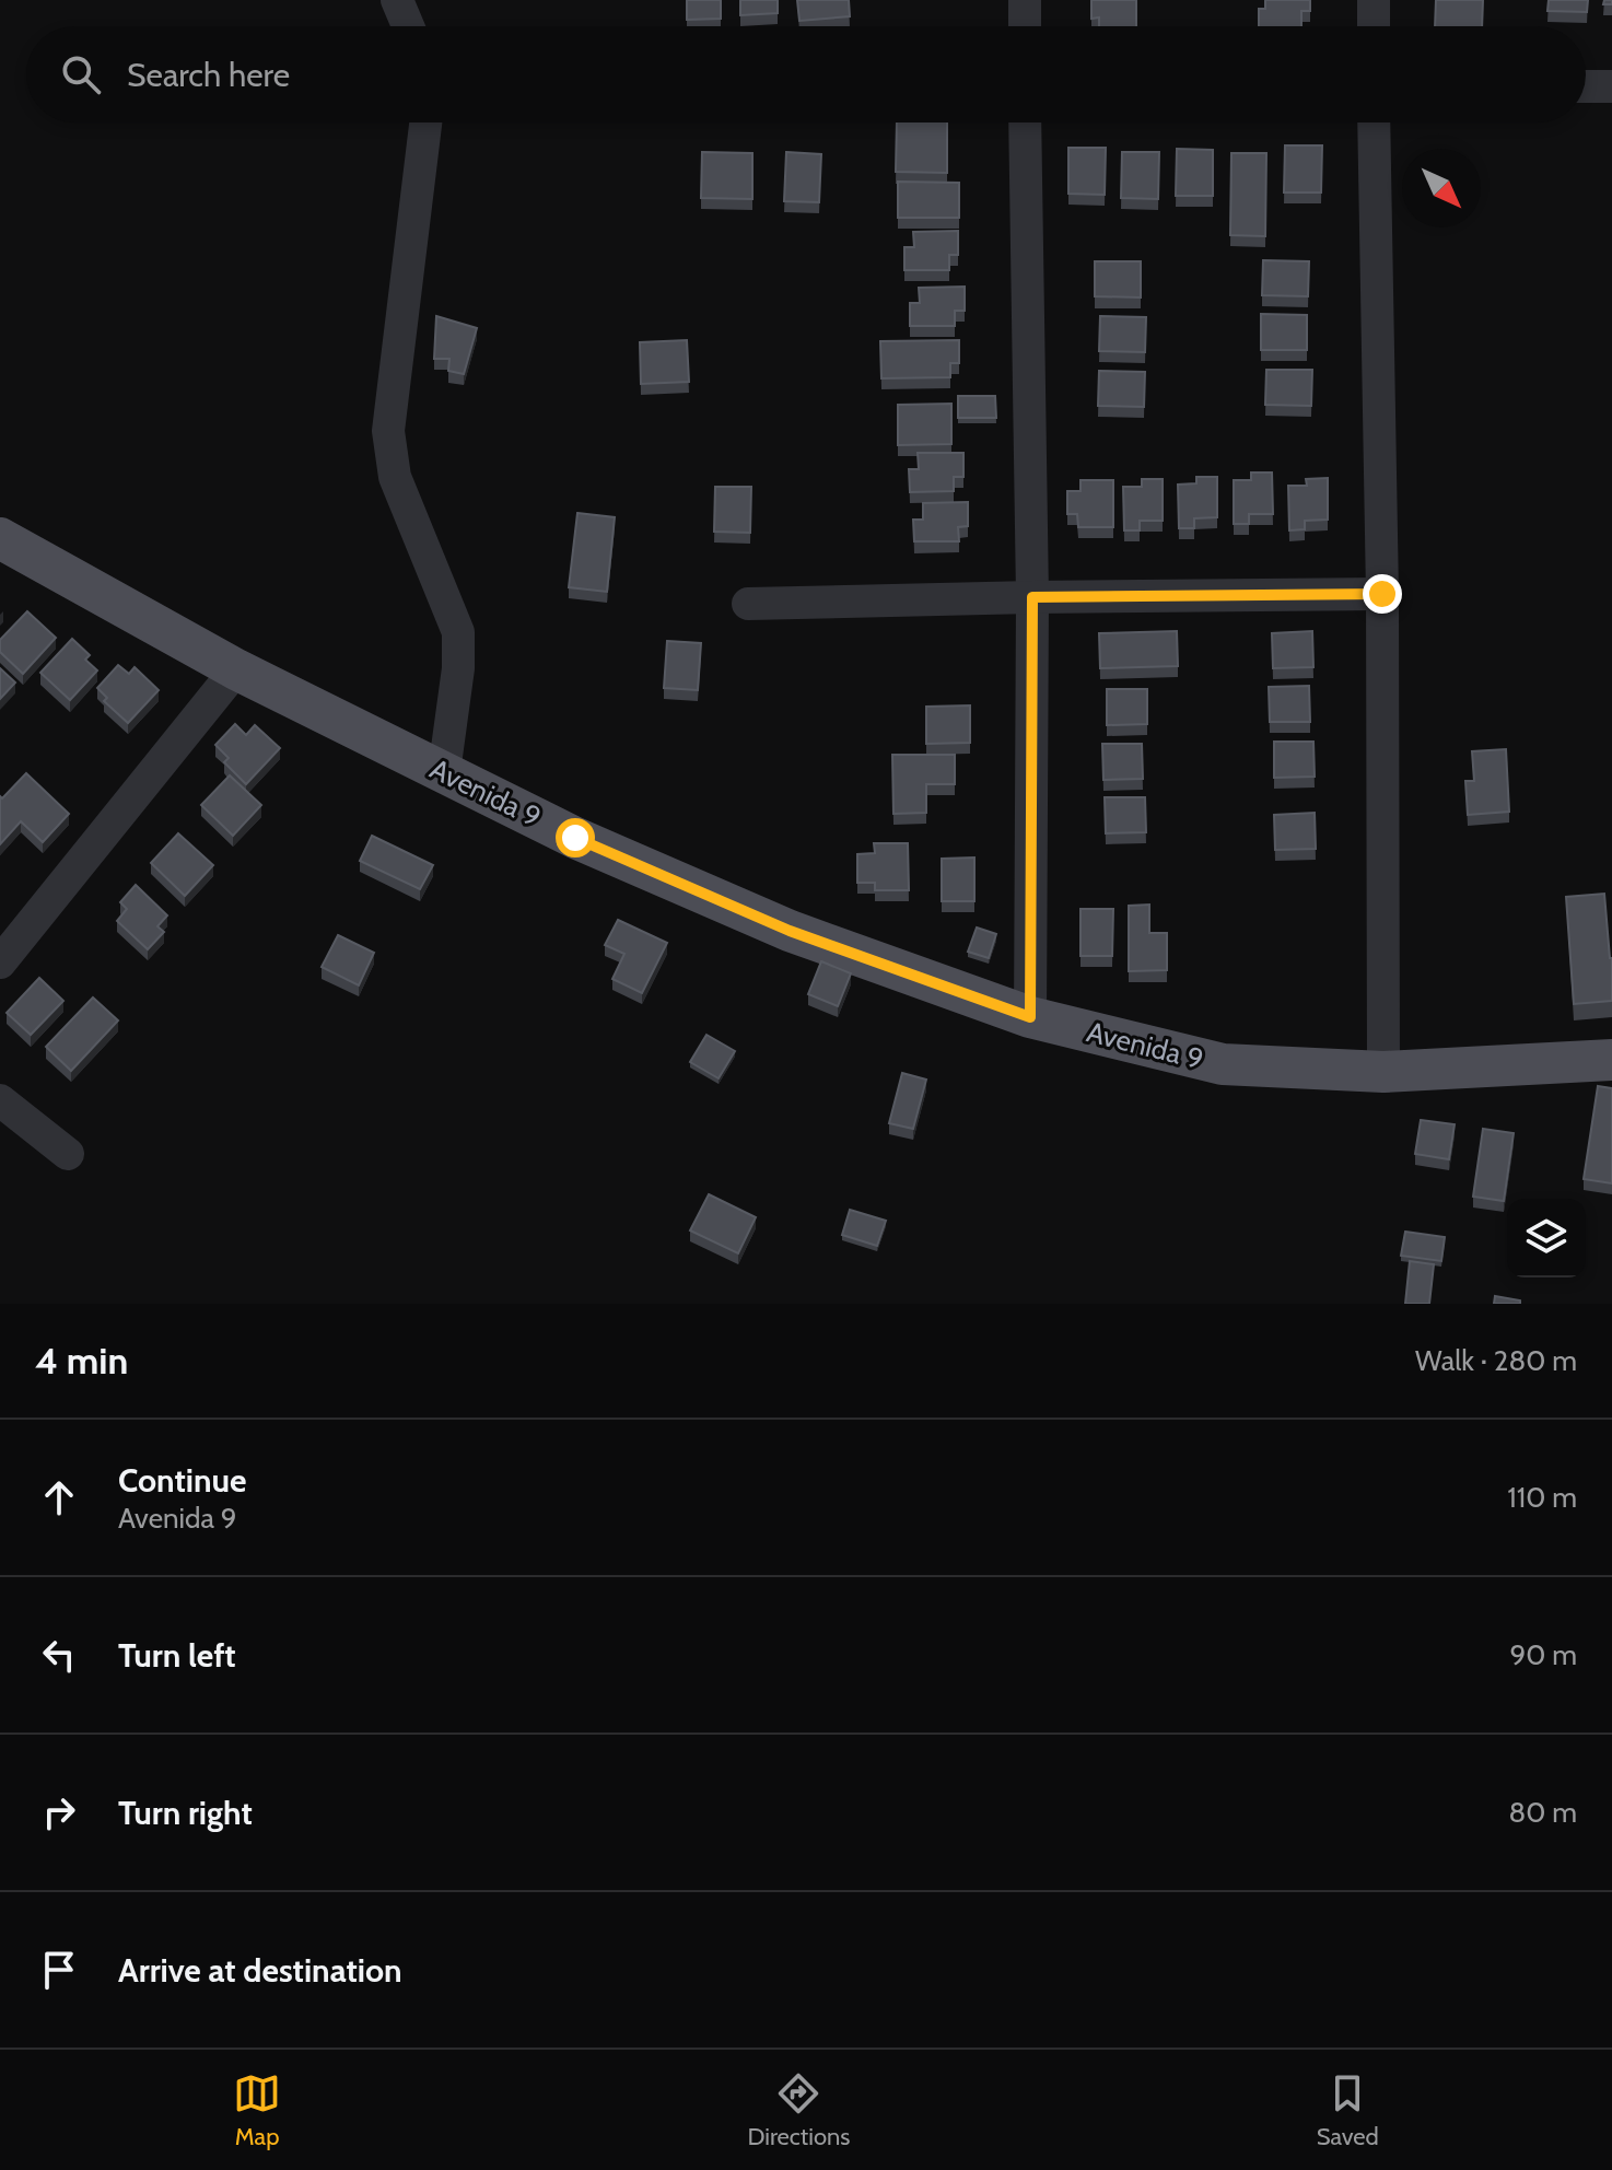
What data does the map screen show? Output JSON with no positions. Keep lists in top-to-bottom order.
{
  "streets": {
    "main road": ["Avenida 9"]
  },
  "north": "bottom right",
  "page": {
    "search": "Search here",
    "heading": ["4 min", "Walk · 280 m"],
    "list": [
      ["Continue", "Avenida 9", "110 m"],
      ["Turn left", "90 m"],
      ["Turn right", "80 m"],
      "Arrive at destination"
    ],
    "nav": ["Map", "Directions", "Saved"]
  }
}
